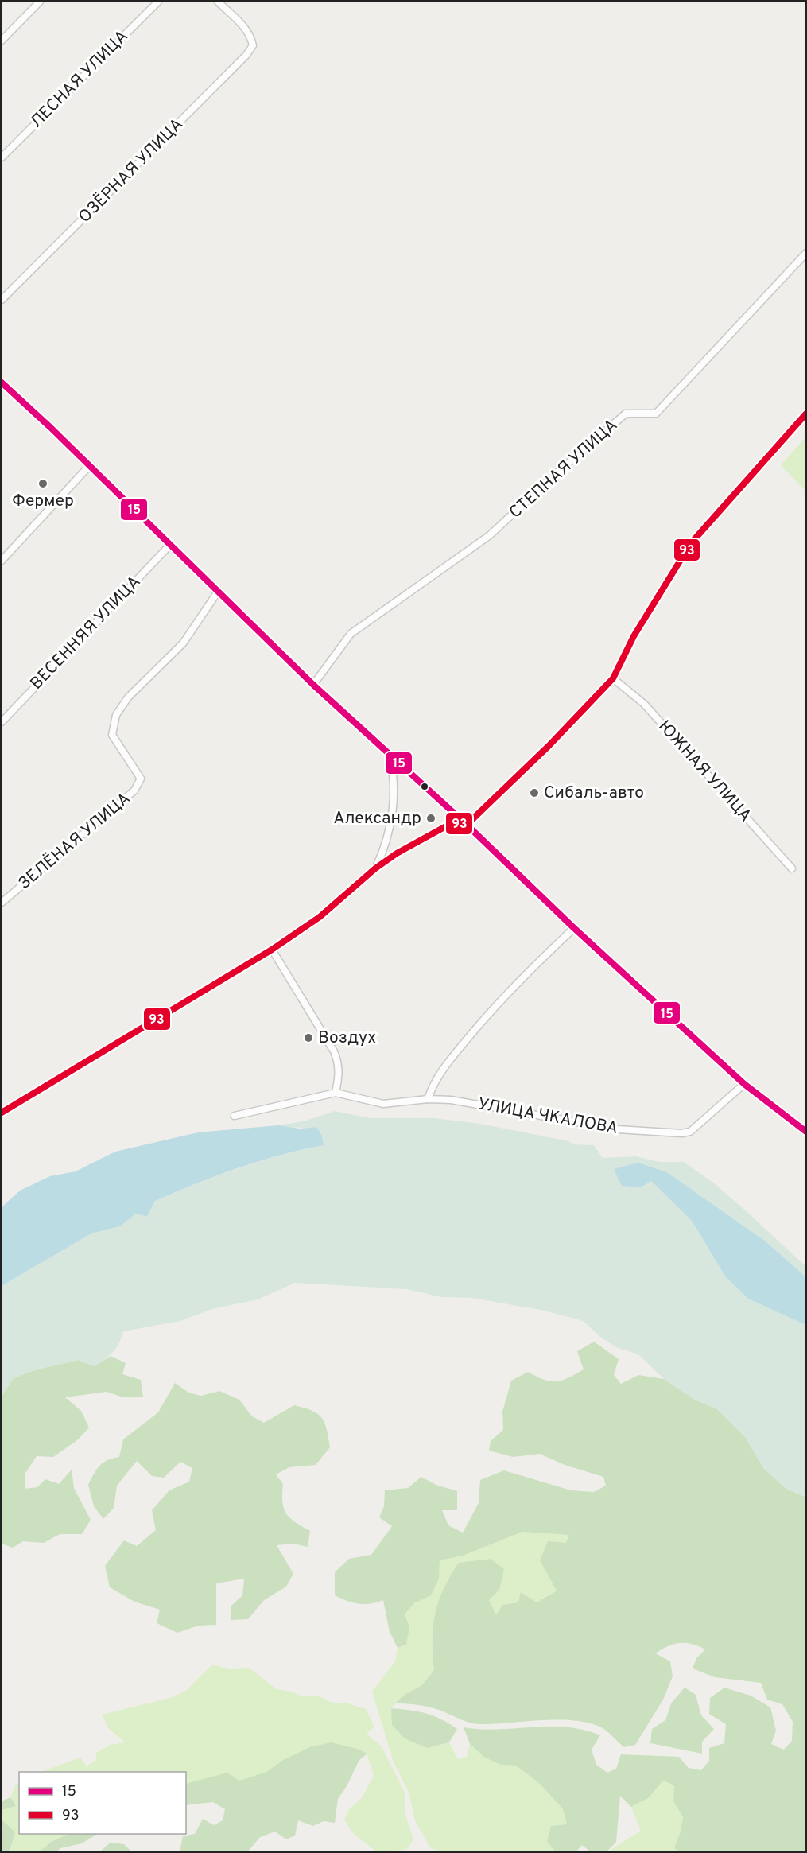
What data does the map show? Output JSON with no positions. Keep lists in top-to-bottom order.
{
  "streets": {
    "street": [
      "ЛЕСНАЯ УЛИЦА",
      "ОЗЁРНАЯ УЛИЦА",
      "СТЕПНАЯ УЛИЦА",
      "ВЕСЕННЯЯ УЛИЦА",
      "ЮЖНАЯ УЛИЦА",
      "ЗЕЛЁНАЯ УЛИЦА",
      "УЛИЦА ЧКАЛОВА"
    ]
  },
  "places": [
    "Фермер",
    "Сибаль-авто",
    "Александр",
    "Воздух"
  ],
  "lines": ["transit line 15", "transit line 93"],
  "legend": ["15", "93"]
}
